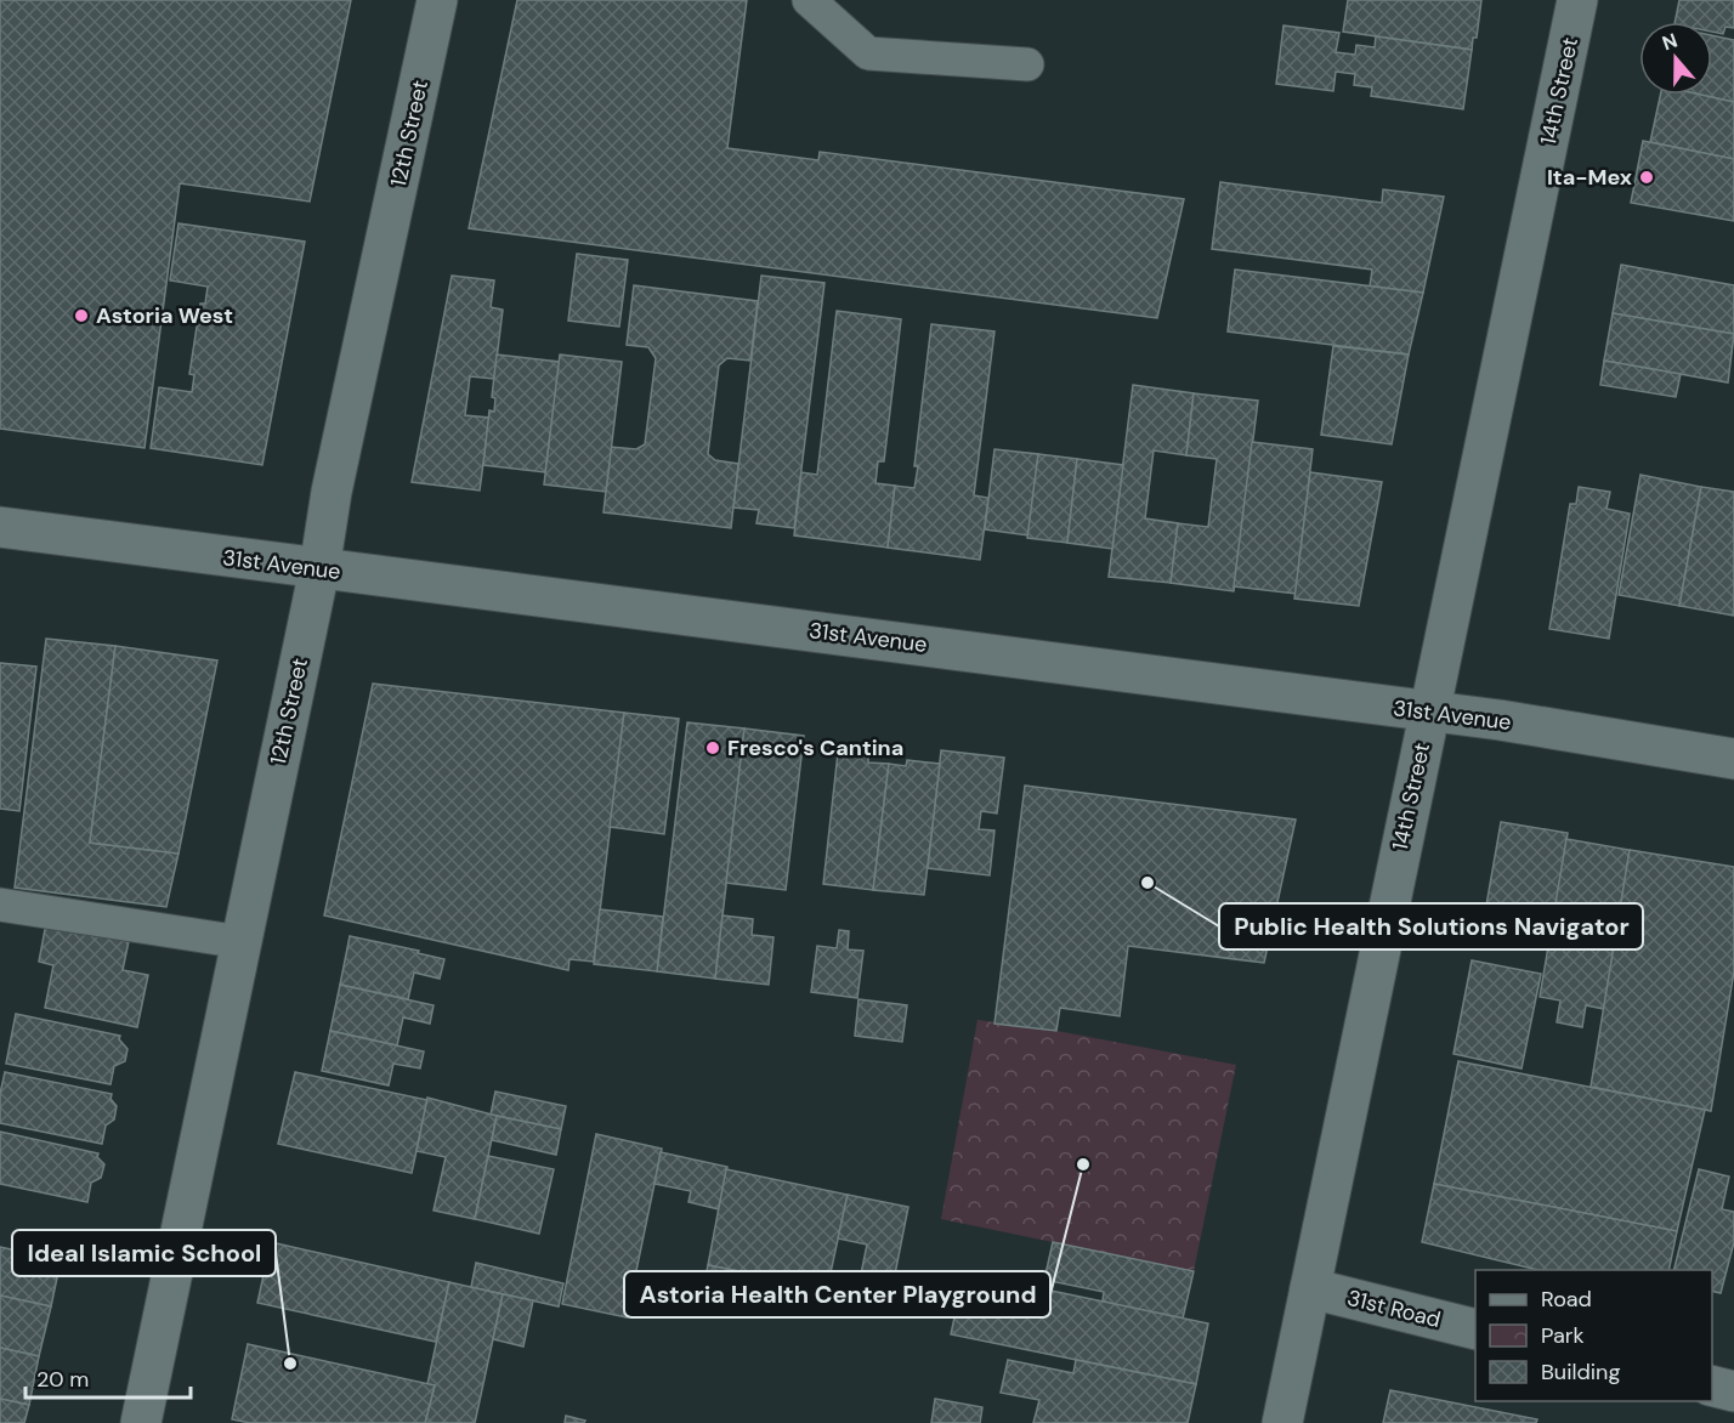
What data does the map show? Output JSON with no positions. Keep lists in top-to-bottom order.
{
  "streets": {
    "street": [
      "14th Street",
      "12th Street",
      "31st Avenue",
      "31st Road"
    ]
  },
  "crossings": [
    ["14th Street", "31st Avenue"],
    ["14th Street", "31st Road"],
    ["12th Street", "31st Avenue"]
  ],
  "places": [
    "Ita-Mex",
    "Astoria West",
    "Fresco's Cantina",
    "Public Health Solutions Navigator",
    "Astoria Health Center Playground",
    "Ideal Islamic School"
  ],
  "legend": ["Road", "Park", "Building"],
  "scale_bar": "20 m",
  "north": "top"
}
